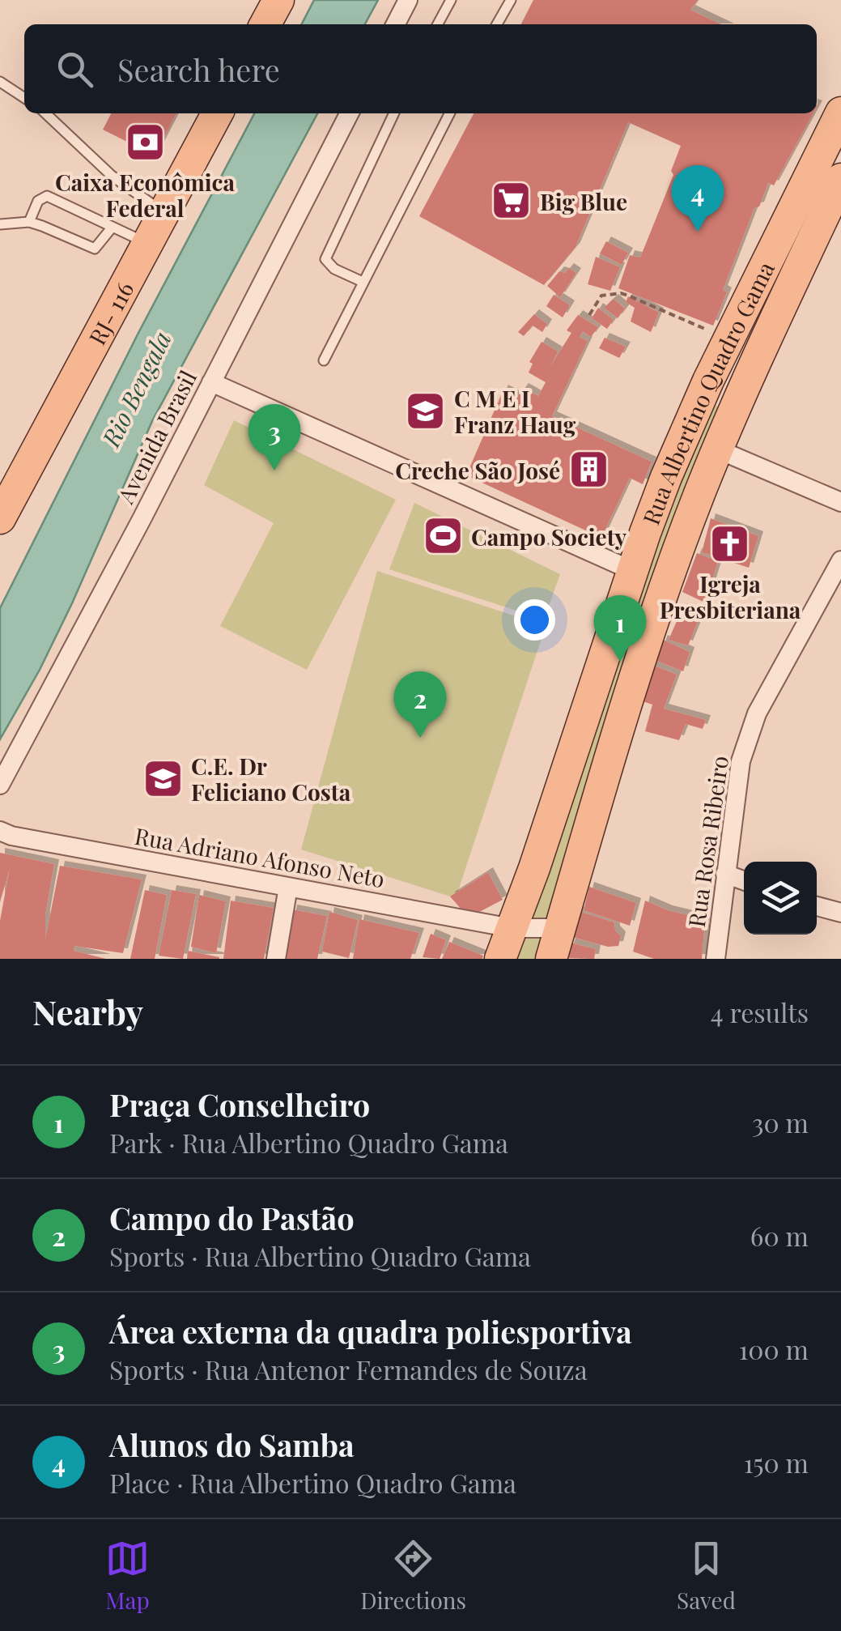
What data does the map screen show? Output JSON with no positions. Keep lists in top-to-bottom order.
{
  "streets": {
    "main road": ["RJ- 116", "Rua Albertino Quadro Gama"],
    "street": ["Avenida Brasil", "Rua Rosa Ribeiro", "Rua Adriano Afonso Neto"]
  },
  "crossings": [
    ["Rua Albertino Quadro Gama", "Rua Adriano Afonso Neto"]
  ],
  "water": ["Rio Bengala"],
  "places": {
    "bank": ["Caixa Econômica Federal"],
    "supermarket": ["Big Blue"],
    "school or university": ["C M E I Franz Haug", "C.E. Dr Feliciano Costa"],
    "building": ["Creche São José"],
    "sports": ["Campo Society"],
    "church": ["Igreja Presbiteriana"]
  },
  "page": {
    "search": "Search here",
    "pins": [
      "4",
      "3",
      "1",
      "2"
    ],
    "heading": ["Nearby", "4 results"],
    "list": [
      {
        "mark": "1",
        "name": "Praça Conselheiro",
        "note": "Park · Rua Albertino Quadro Gama",
        "value": "30 m"
      },
      {
        "mark": "2",
        "name": "Campo do Pastão",
        "note": "Sports · Rua Albertino Quadro Gama",
        "value": "60 m"
      },
      {
        "mark": "3",
        "name": "Área externa da quadra poliesportiva",
        "note": "Sports · Rua Antenor Fernandes de Souza",
        "value": "100 m"
      },
      {
        "mark": "4",
        "name": "Alunos do Samba",
        "note": "Place · Rua Albertino Quadro Gama",
        "value": "150 m"
      }
    ],
    "nav": ["Map", "Directions", "Saved"]
  }
}
